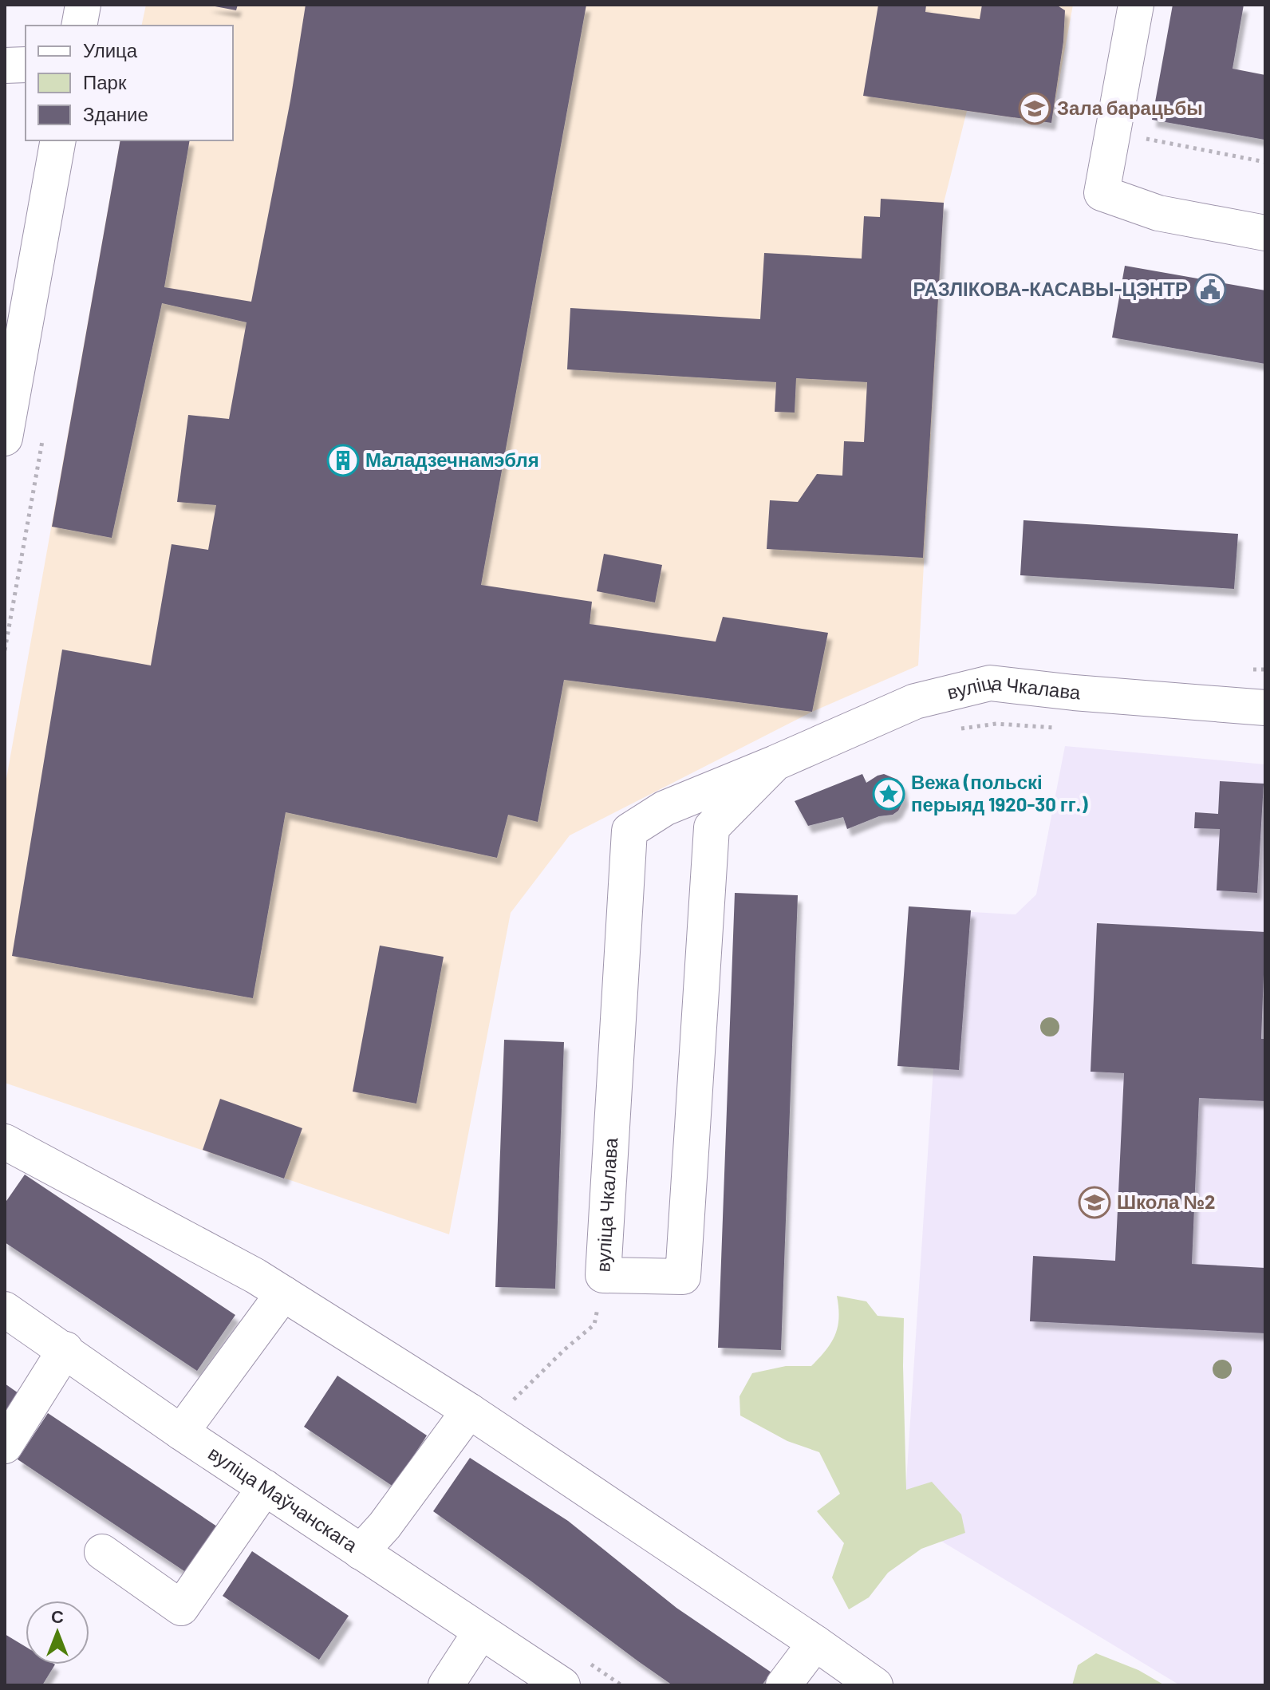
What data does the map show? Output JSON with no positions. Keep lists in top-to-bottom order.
{
  "streets": {
    "street": ["вуліца Чкалава", "вуліца Маўчанскага"]
  },
  "places": {
    "school or university": ["Зала барацьбы", "Школа №2"],
    "public building": ["РАЗЛІКОВА-КАСАВЫ-ЦЭНТР"],
    "building": ["Маладзечнамэбля"],
    "place": ["Вежа (польскі перыяд 1920-30 гг.)"]
  },
  "legend": ["Улица", "Парк", "Здание"],
  "north": "top"
}
